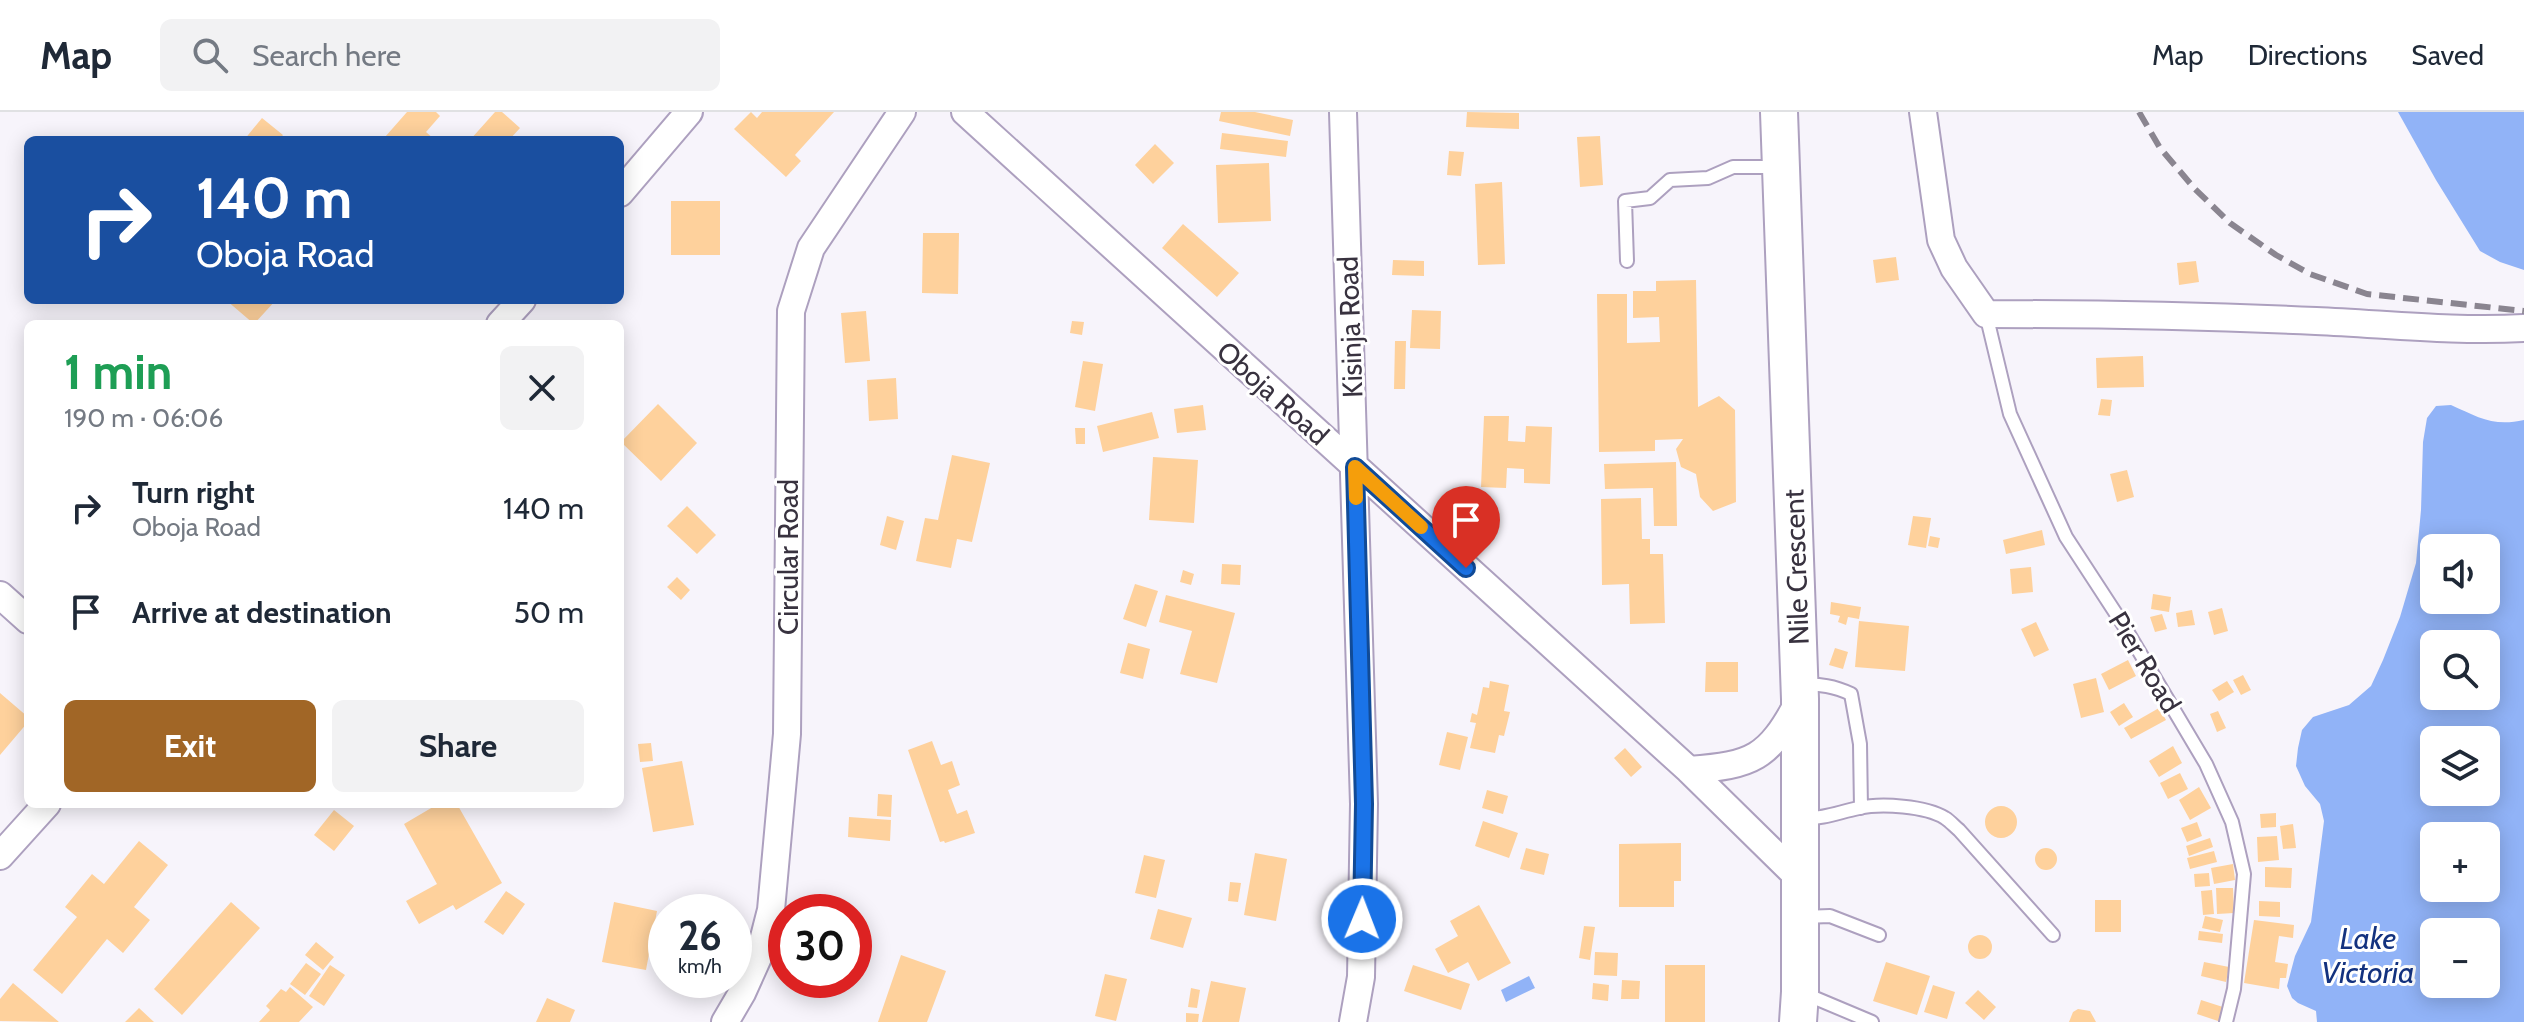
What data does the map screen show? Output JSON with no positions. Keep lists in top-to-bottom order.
{
  "streets": {
    "street": [
      "Kisinja Road",
      "Oboja Road",
      "Circular Road",
      "Nile Crescent"
    ],
    "lane": ["Pier Road"]
  },
  "crossings": [
    ["Kisinja Road", "Oboja Road"],
    ["Oboja Road", "Nile Crescent"]
  ],
  "water": ["Lake Victoria"],
  "page": {
    "header": "Map",
    "search": "Search here",
    "nav": ["Map", "Directions", "Saved"],
    "turn": ["140 m", "Oboja Road"],
    "heading": ["1 min", "190 m · 06:06"],
    "list": [
      {
        "name": "Turn right",
        "note": "Oboja Road",
        "value": "140 m"
      },
      {
        "name": "Arrive at destination",
        "value": "50 m"
      }
    ],
    "map_buttons": ["+", "−"],
    "buttons": ["Exit", "Share"],
    "speed": "26 km/h",
    "limit": "30"
  }
}
